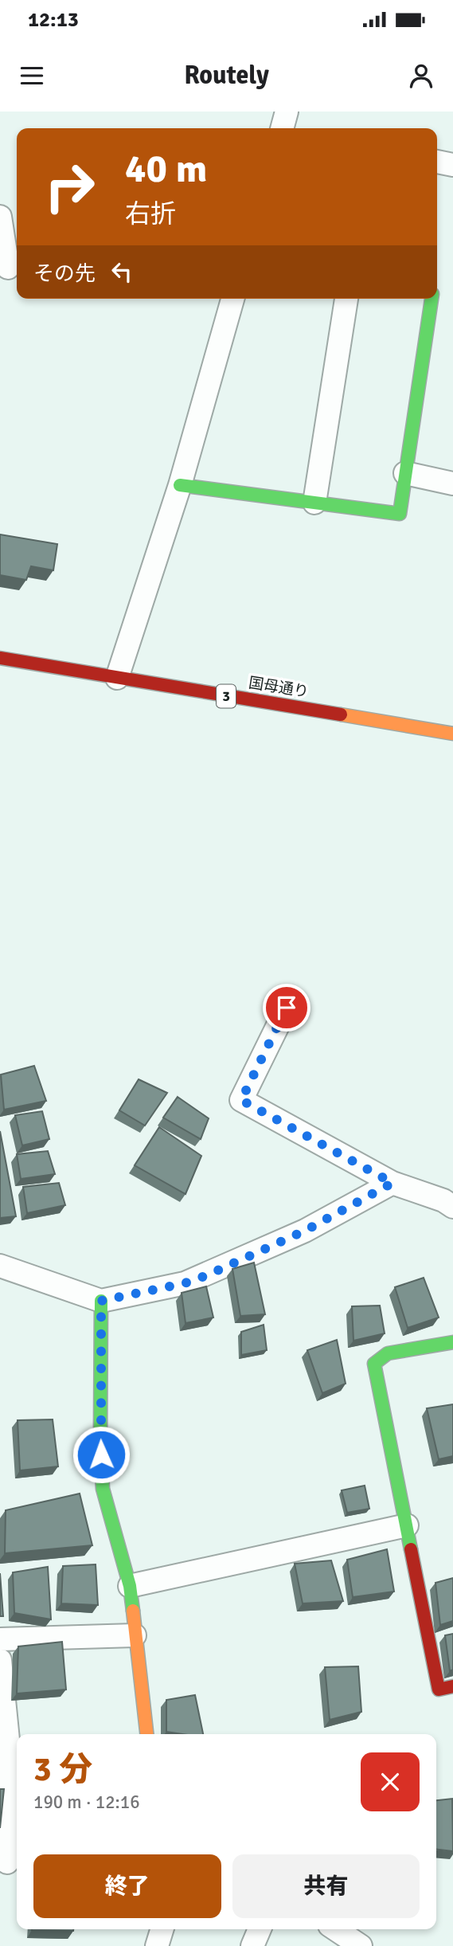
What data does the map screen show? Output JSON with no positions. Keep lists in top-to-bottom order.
{
  "streets": {
    "street": ["国母通り", "3"]
  },
  "page": {
    "status": "12:13",
    "header": "Routely",
    "turn": ["40 m", "右折"],
    "then": "その先",
    "heading": ["3 分", "190 m · 12:16"],
    "buttons": ["終了", "共有"]
  }
}
